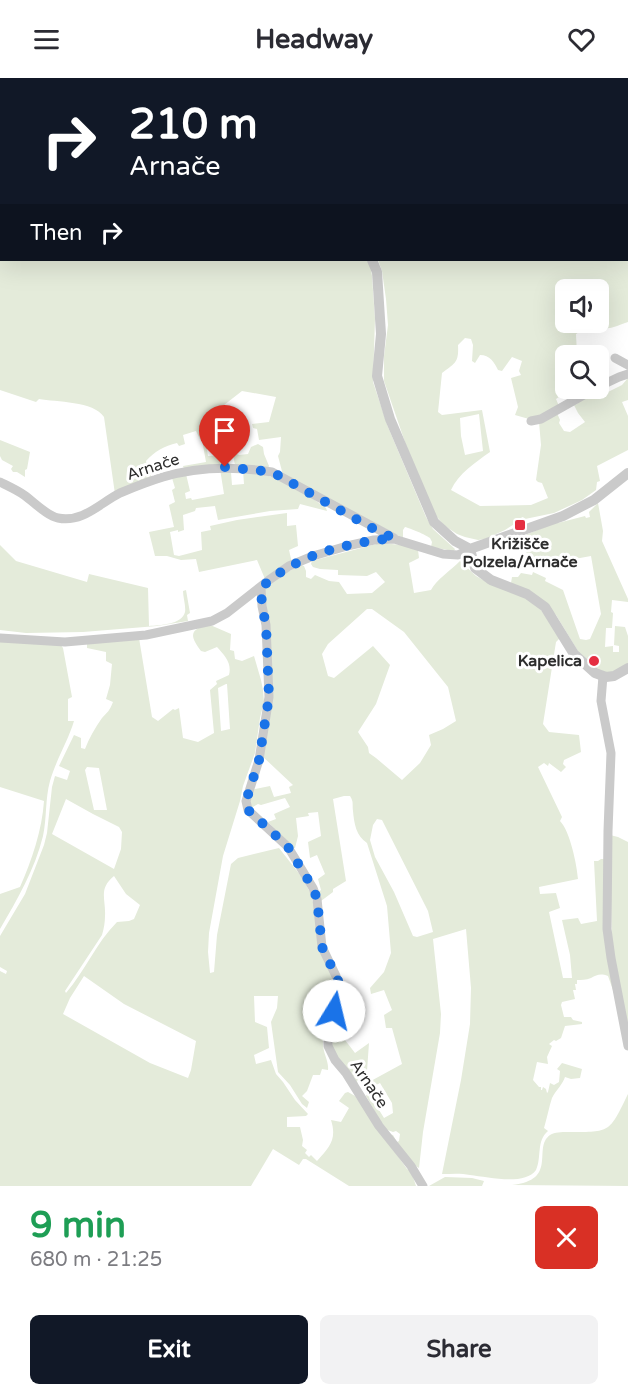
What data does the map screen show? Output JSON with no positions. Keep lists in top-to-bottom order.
{
  "streets": {
    "street": ["Arnače"]
  },
  "places": {
    "transit": ["Križišče Polzela/Arnače"],
    "other": ["Kapelica"]
  },
  "page": {
    "header": "Headway",
    "turn": ["210 m", "Arnače"],
    "then": "Then",
    "heading": ["9 min", "680 m · 21:25"],
    "buttons": ["Exit", "Share"]
  }
}
